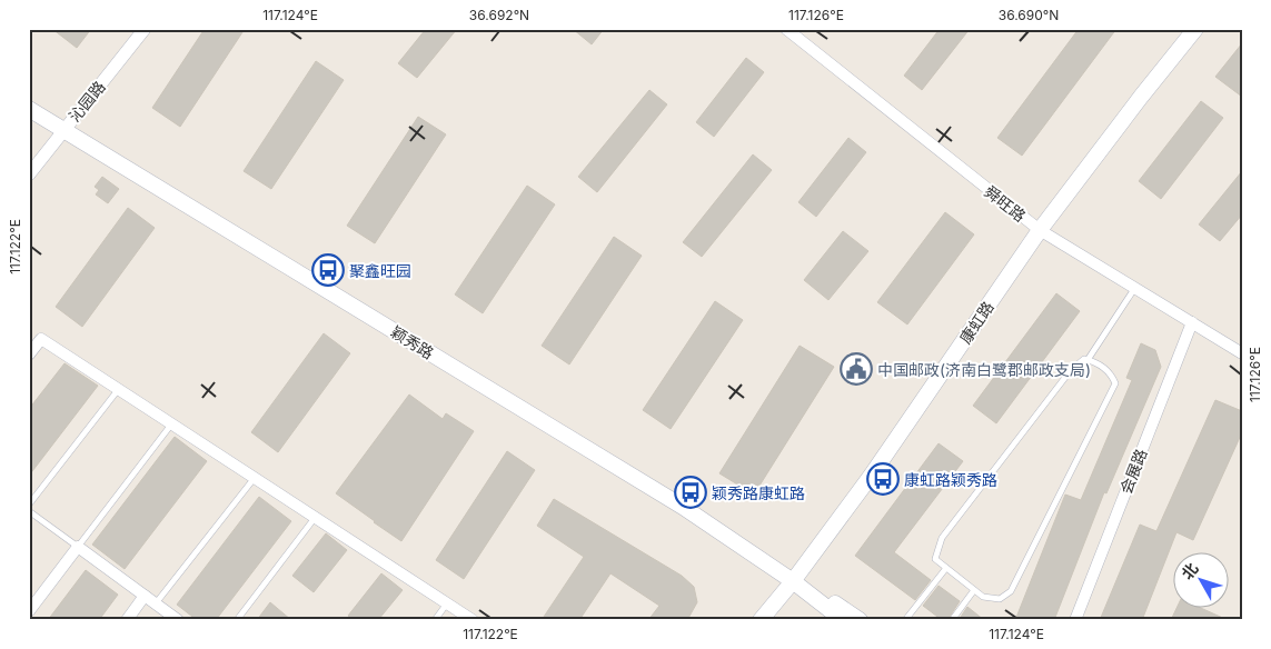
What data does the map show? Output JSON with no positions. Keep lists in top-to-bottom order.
{
  "streets": {
    "main road": ["康虹路", "颖秀路"],
    "street": ["沁园路", "舜旺路", "会展路"]
  },
  "crossings": [
    ["沁园路", "颖秀路"],
    ["舜旺路", "康虹路"],
    ["舜旺路", "会展路"],
    ["康虹路", "颖秀路"]
  ],
  "places": {
    "bus stop": ["聚鑫旺园", "康虹路颖秀路", "颖秀路康虹路"],
    "public building": ["中国邮政(济南白鹭郡邮政支局)"]
  },
  "north": "top left",
  "coordinates": [
    "117.124°E",
    "36.692°N",
    "117.126°E",
    "36.690°N",
    "117.122°E"
  ]
}
